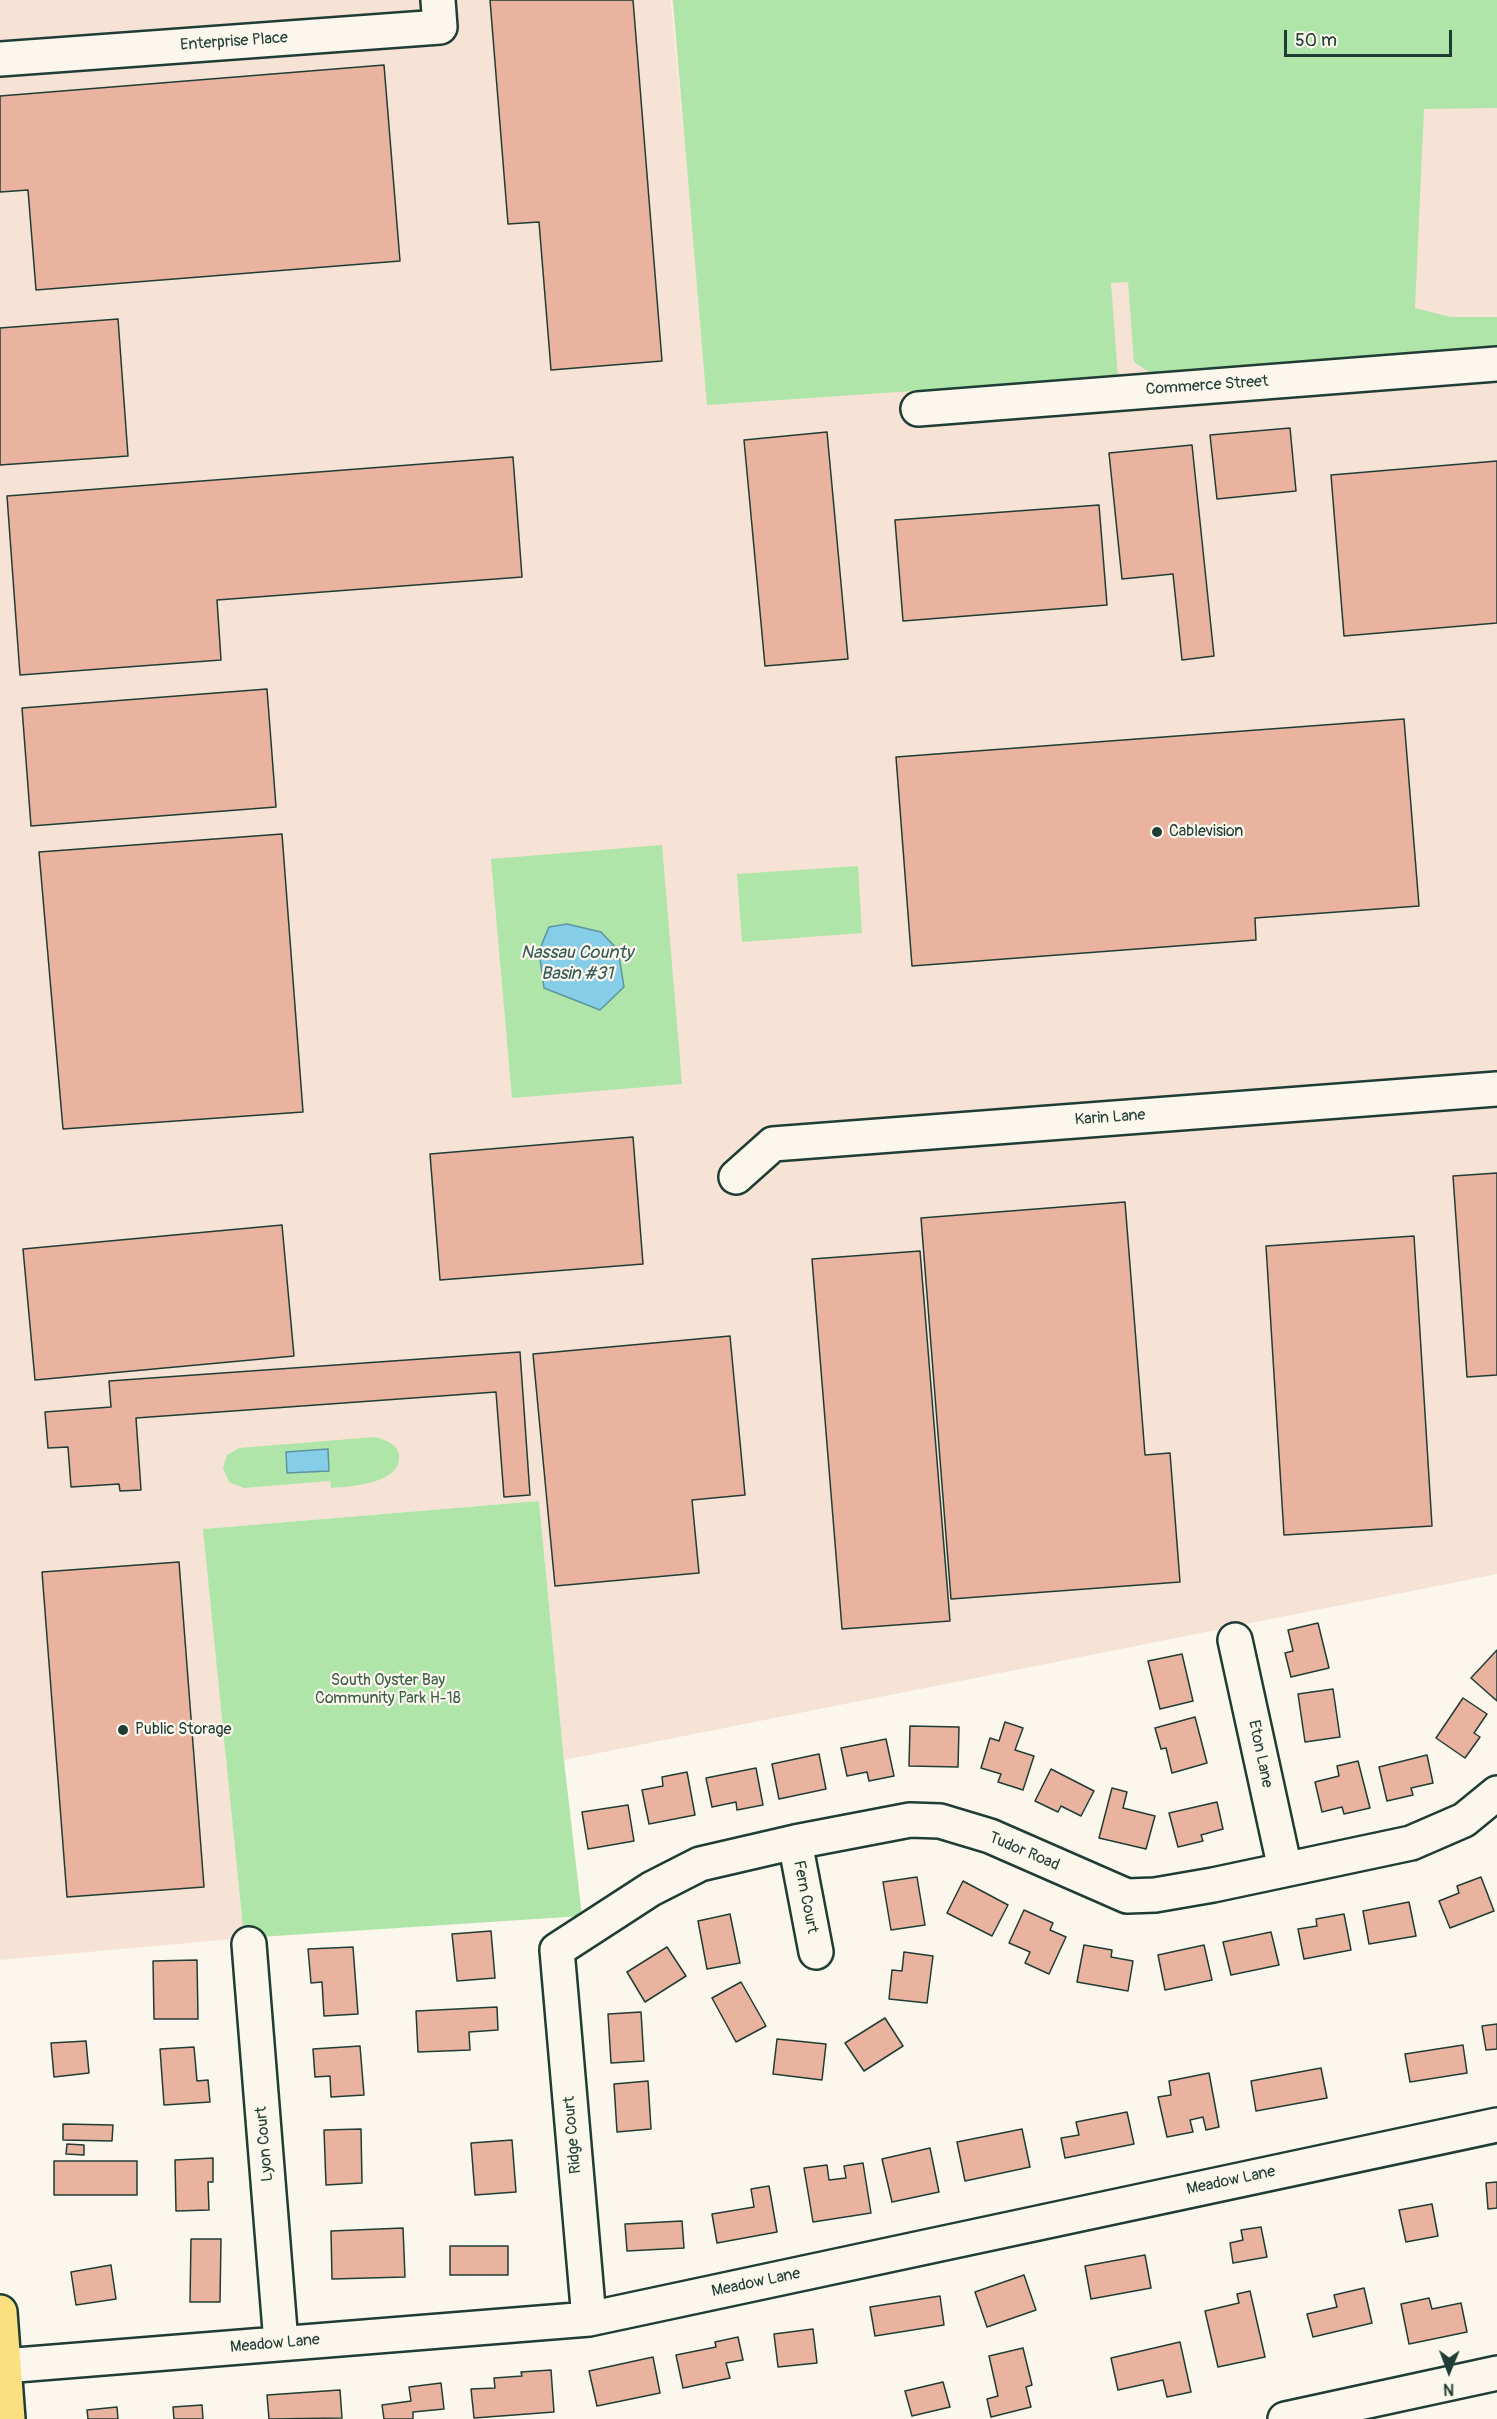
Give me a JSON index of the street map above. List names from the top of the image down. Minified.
{"streets":{"street":["Enterprise Place","Commerce Street","Karin Lane","Eton Lane","Tudor Road","Fern Court","Ridge Court","Lyon Court","Meadow Lane"]},"crossings":[["Eton Lane","Tudor Road"],["Tudor Road","Fern Court"],["Tudor Road","Ridge Court"],["Ridge Court","Meadow Lane"],["Lyon Court","Meadow Lane"]],"water":["Nassau County Basin #31"],"parks":["South Oyster Bay Community Park H-18"],"places":["Cablevision","Public Storage"],"scale_bar":"50 m","north":"bottom"}
